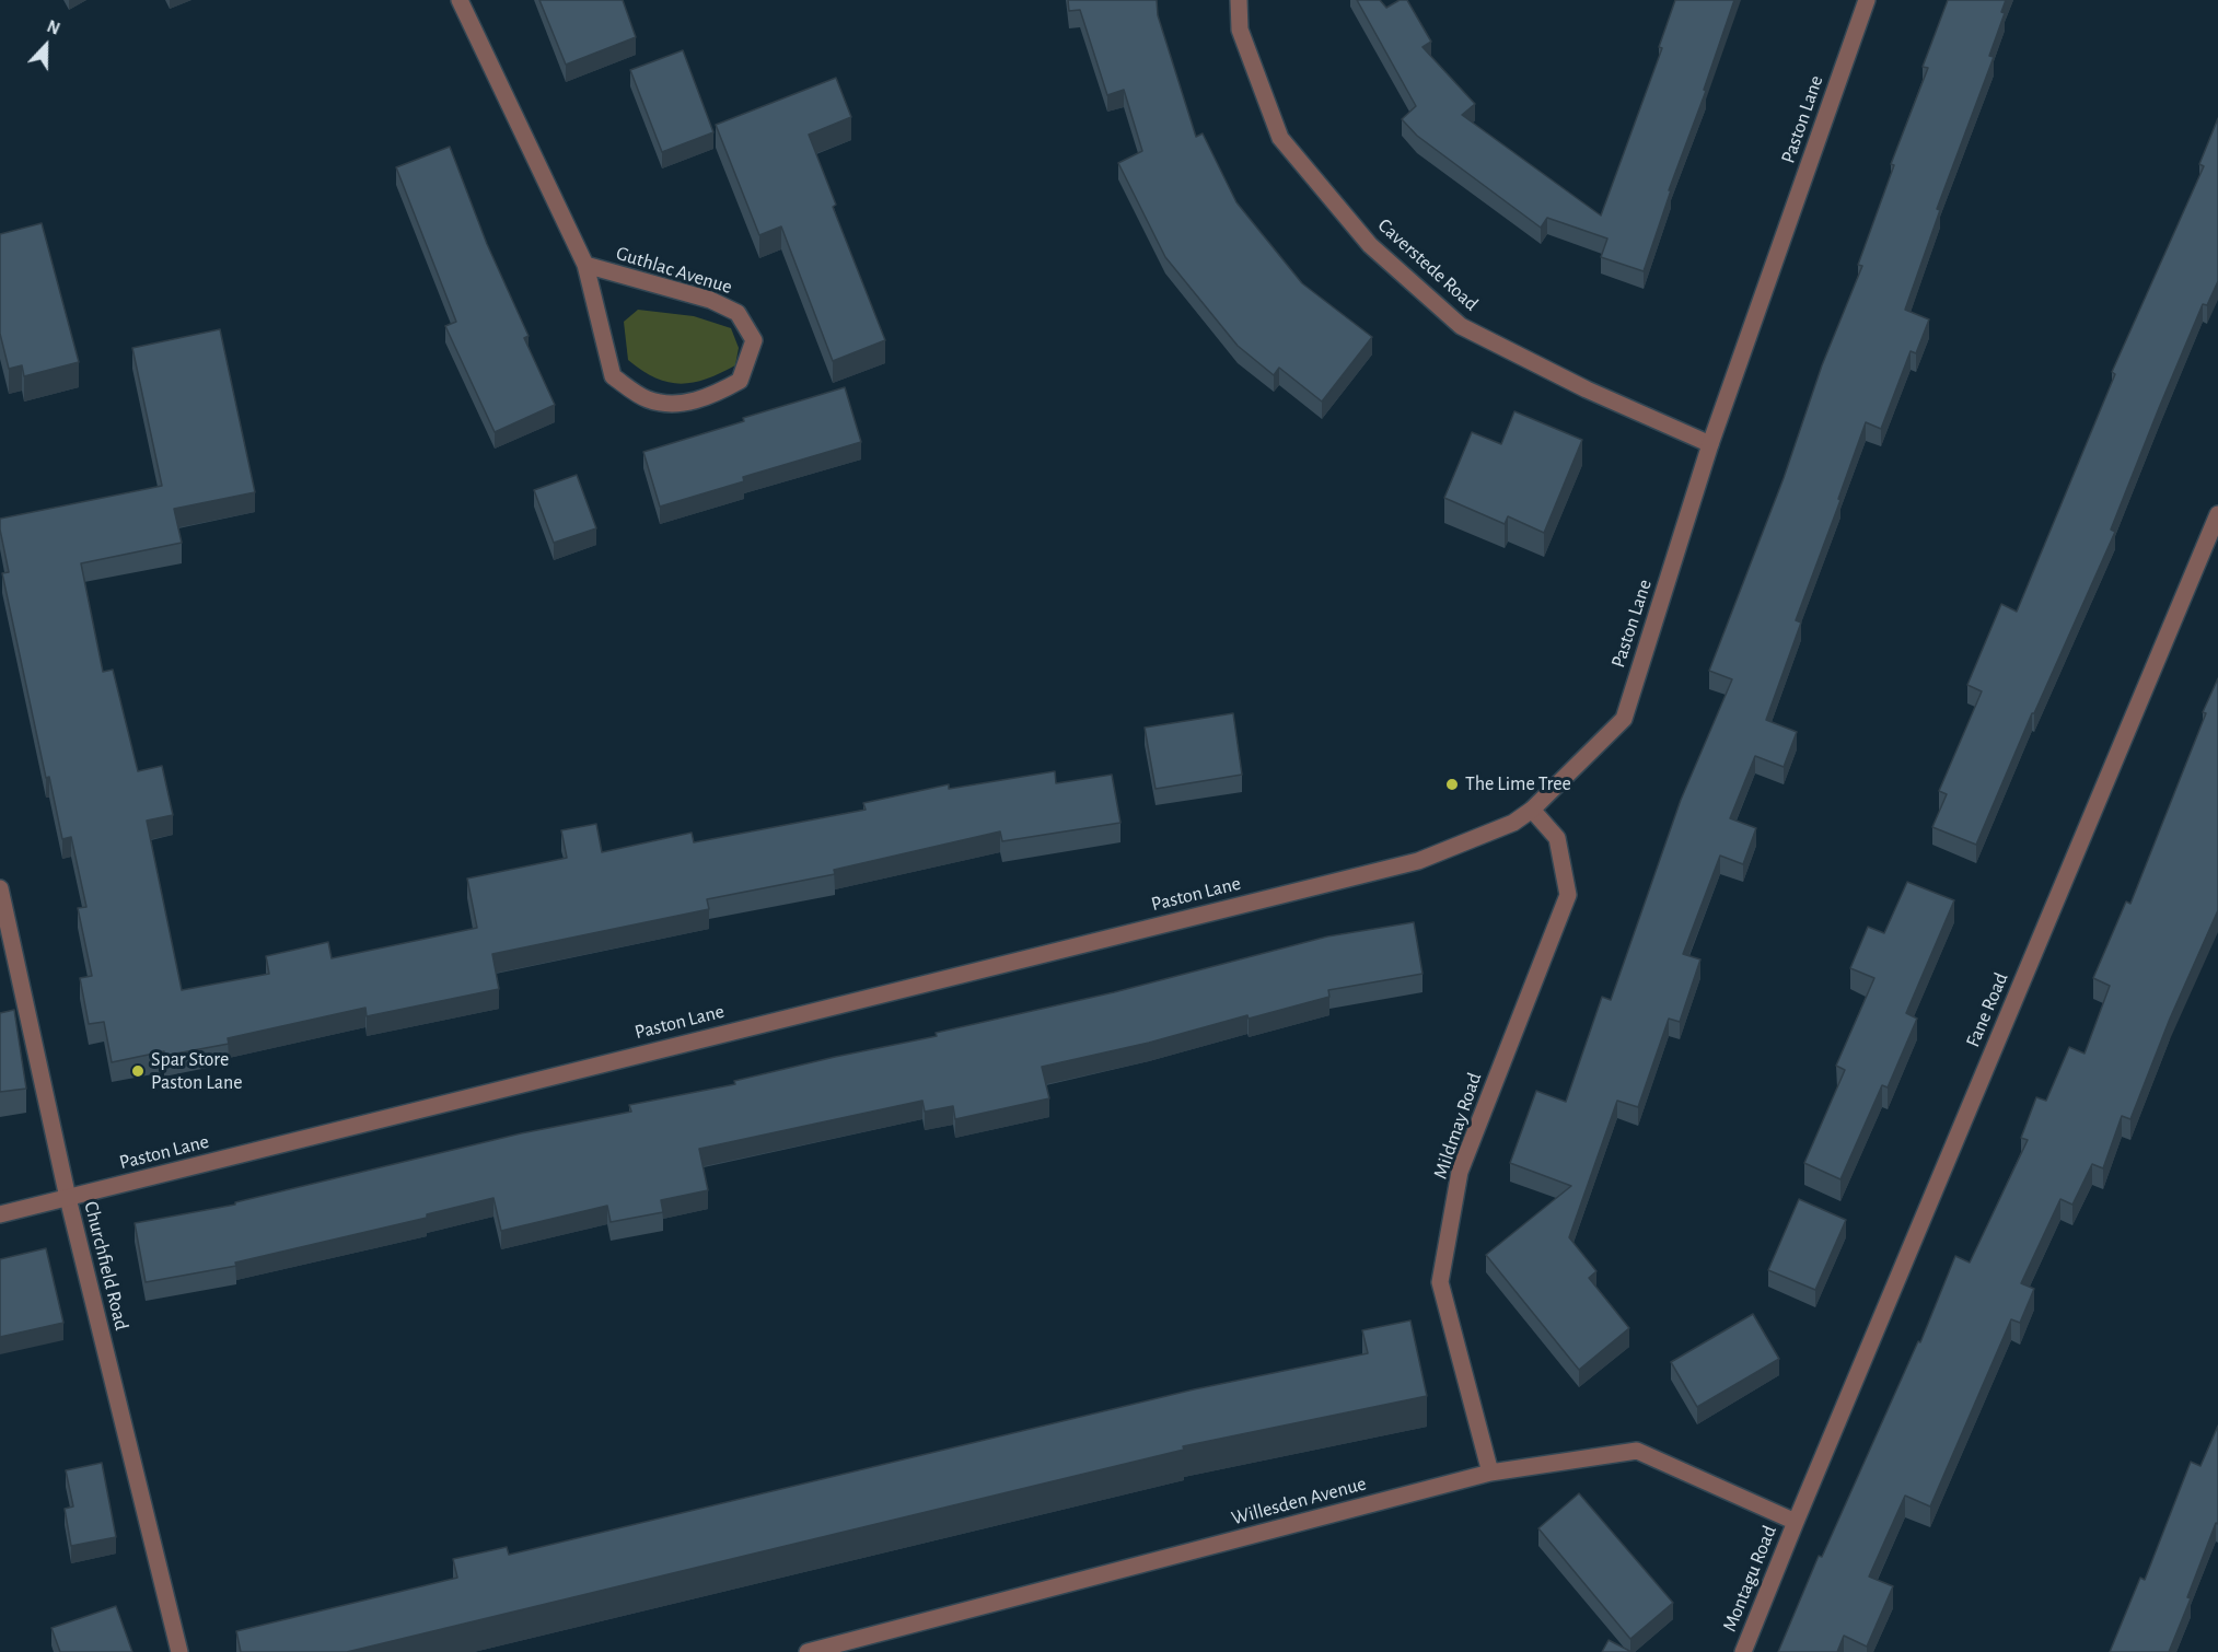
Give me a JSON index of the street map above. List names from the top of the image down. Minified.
{"streets":{"street":["Paston Lane","Caverstede Road","Guthlac Avenue","Fane Road","Mildmay Road","Churchfield Road","Willesden Avenue","Montagu Road"]},"crossings":[["Paston Lane","Caverstede Road"],["Paston Lane","Mildmay Road"],["Paston Lane","Churchfield Road"],["Fane Road","Willesden Avenue"],["Fane Road","Montagu Road"],["Mildmay Road","Willesden Avenue"],["Willesden Avenue","Montagu Road"]],"places":["The Lime Tree","Spar Store Paston Lane"],"north":"top"}
